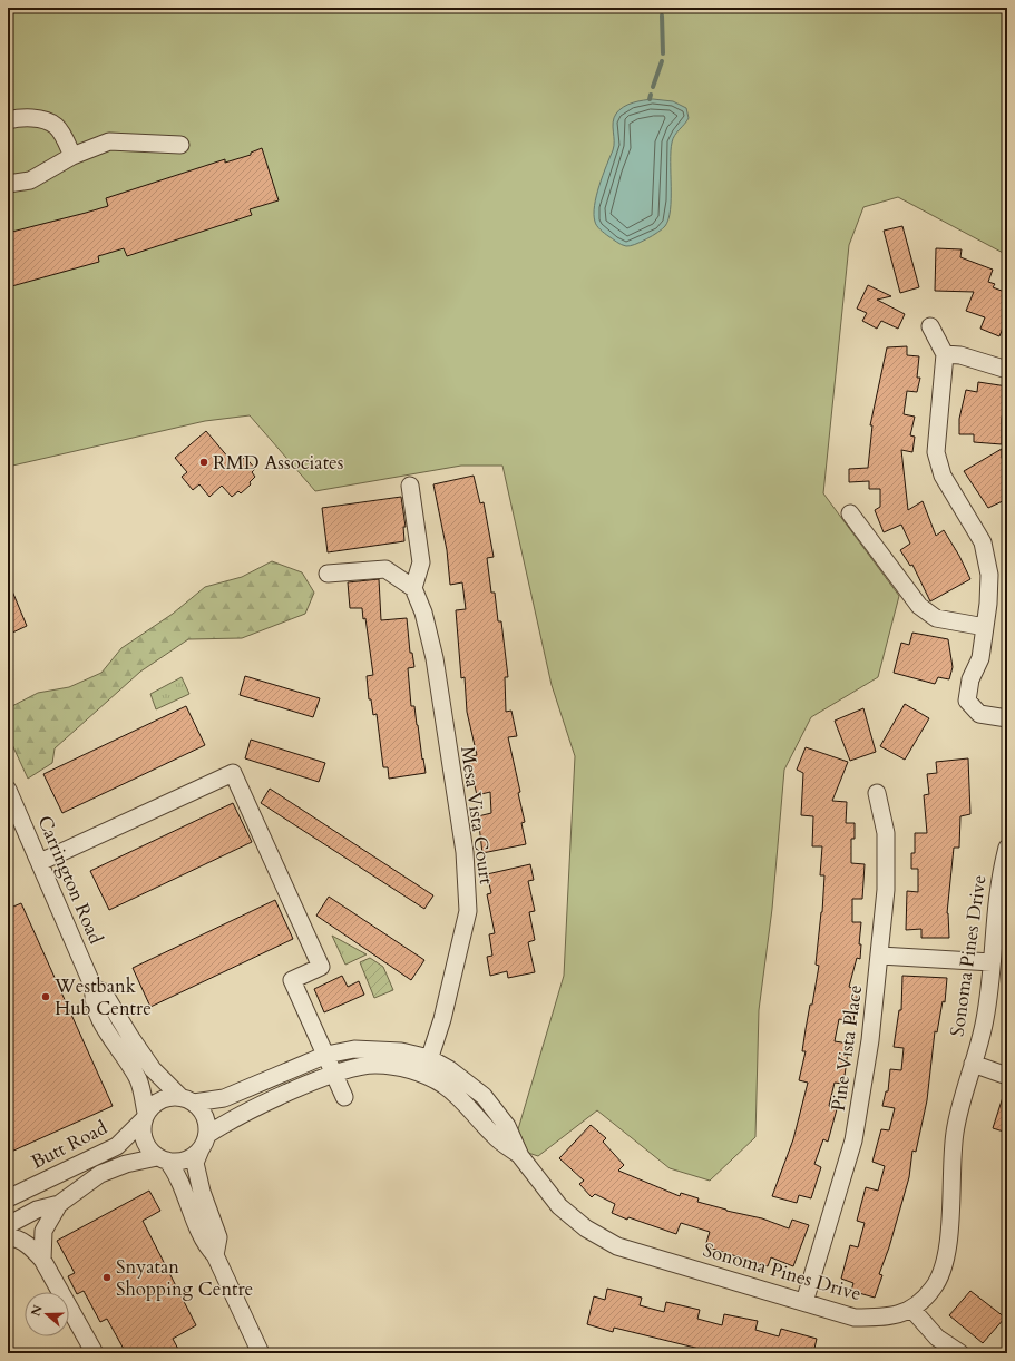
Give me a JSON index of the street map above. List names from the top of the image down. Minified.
{"streets":{"street":["Mesa Vista Court","Carrington Road","Sonoma Pines Drive","Pine Vista Place","Butt Road"]},"crossings":[["Mesa Vista Court","Sonoma Pines Drive"],["Carrington Road","Sonoma Pines Drive"],["Carrington Road","Butt Road"],["Sonoma Pines Drive","Pine Vista Place"],["Sonoma Pines Drive","Butt Road"]],"places":["RMD Associates","Westbank Hub Centre","Snyatan Shopping Centre"],"north":"left"}
